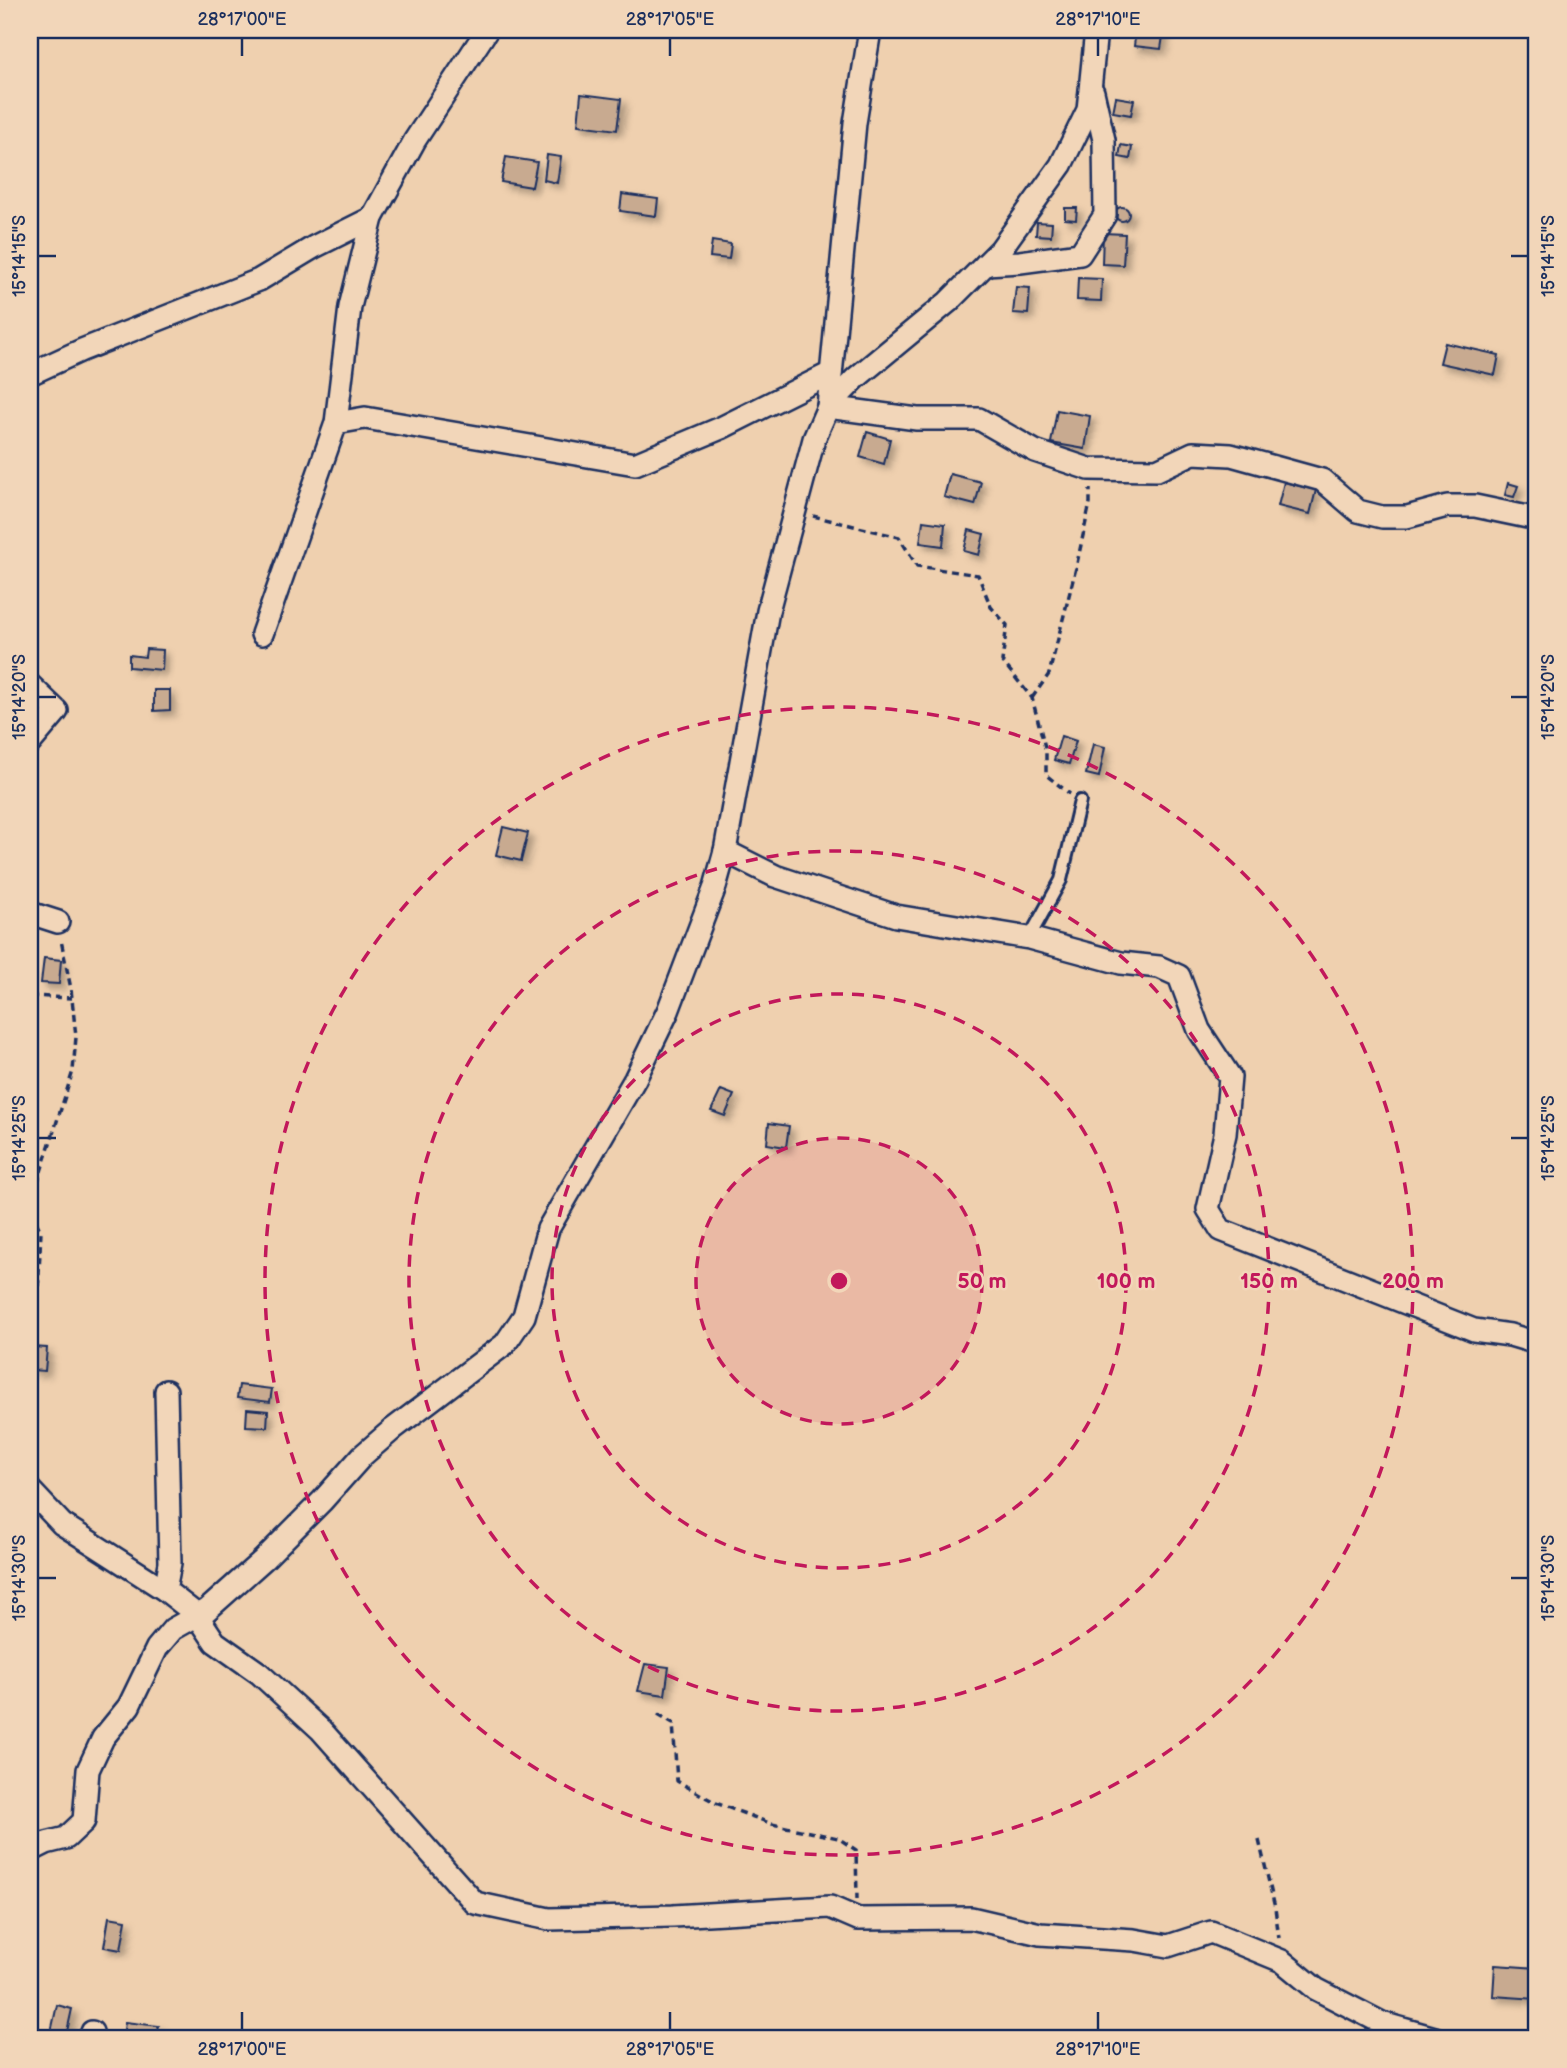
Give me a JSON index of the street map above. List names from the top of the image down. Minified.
{"coordinates":["28°17'00\"E","28°17'05\"E","28°17'10\"E","15°14'15\"S","15°14'20\"S","15°14'25\"S","15°14'30\"S"],"rings":["50 m","100 m","150 m","200 m"]}
